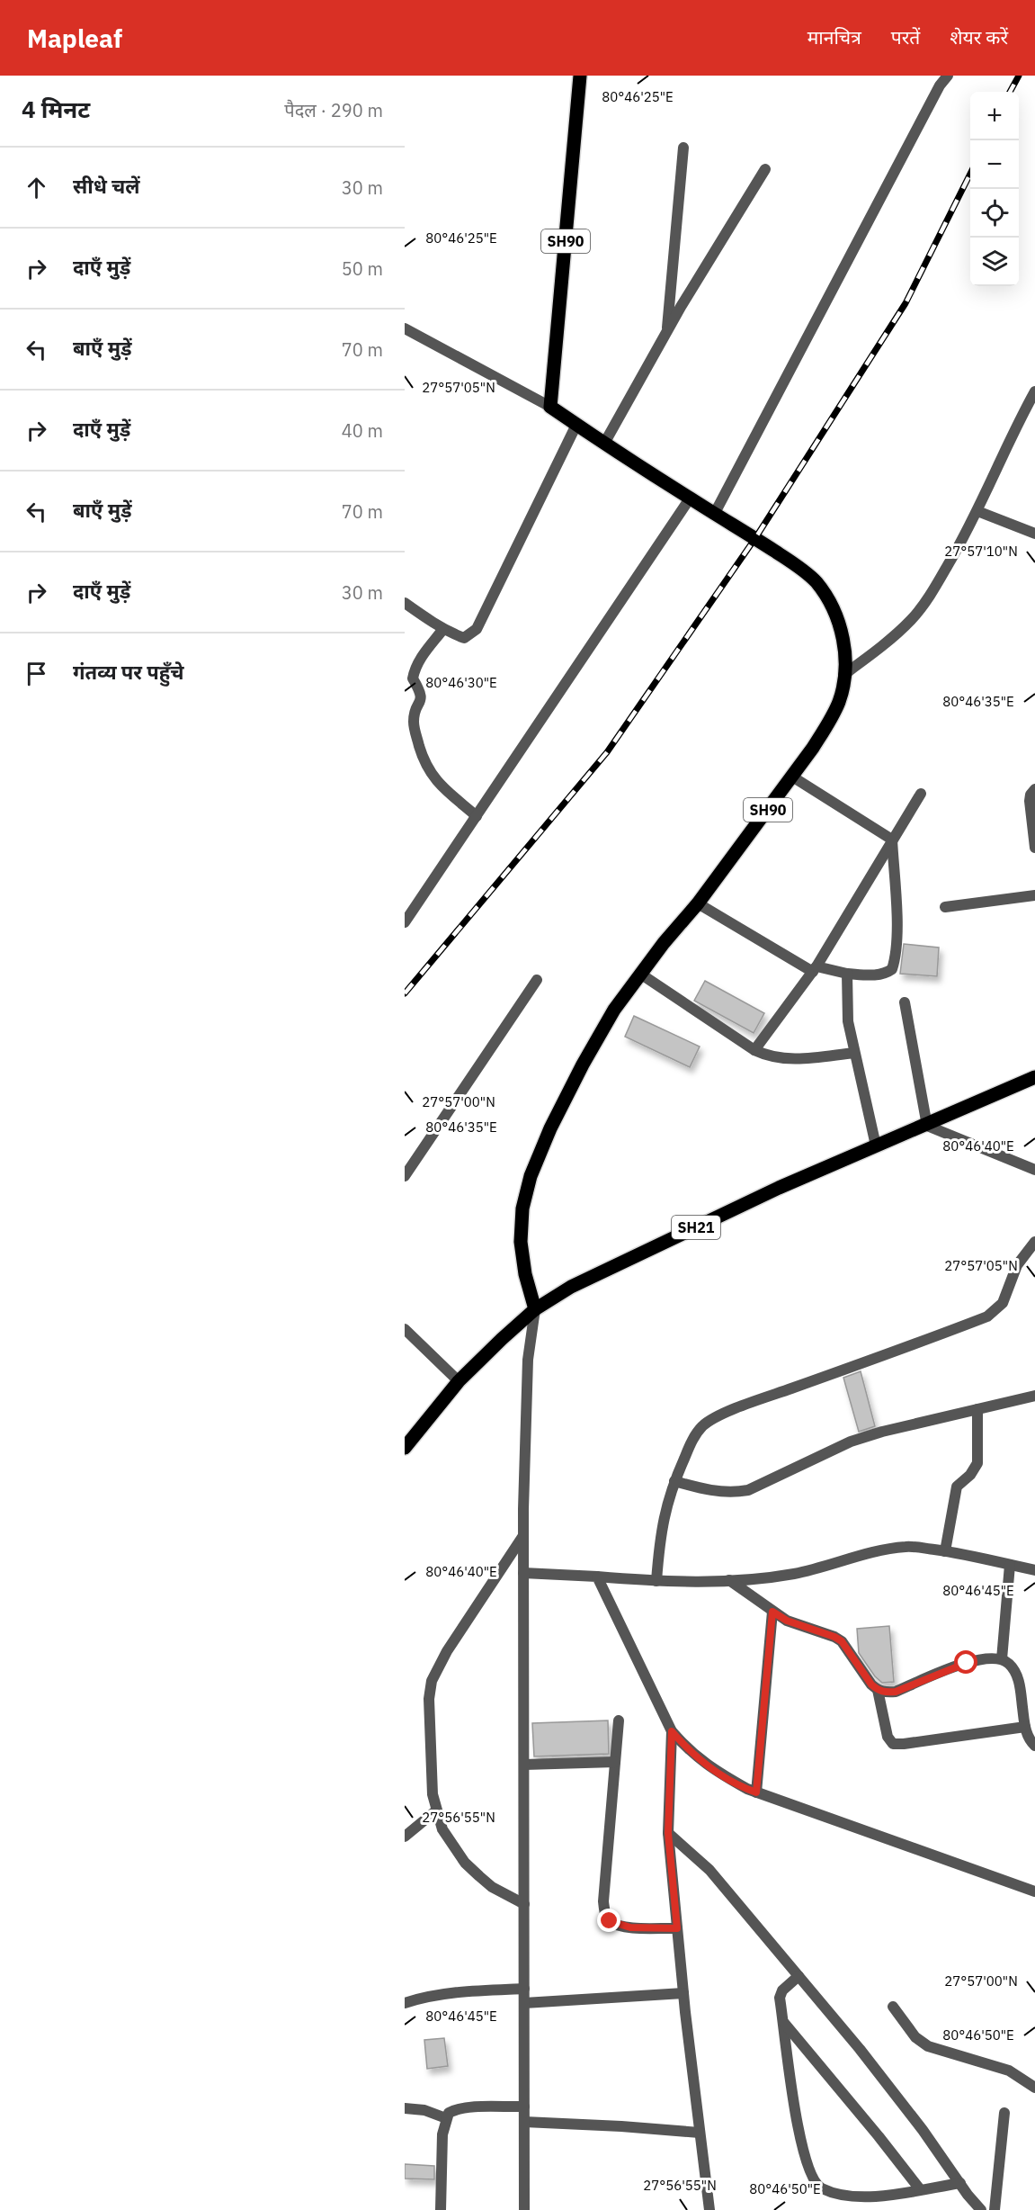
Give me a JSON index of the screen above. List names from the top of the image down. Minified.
{"streets":{"main road":["SH90","SH21"]},"crossings":[["SH90","SH21"]],"page":{"header":"Mapleaf","nav":["मानचित्र","परतें","शेयर करें"],"heading":["4 मिनट","पैदल · 290 m"],"map_buttons":["+","−"],"list":[["सीधे चलें","30 m"],["दाएँ मुड़ें","50 m"],["बाएँ मुड़ें","70 m"],["दाएँ मुड़ें","40 m"],["बाएँ मुड़ें","70 m"],["दाएँ मुड़ें","30 m"],"गंतव्य पर पहुँचे"]},"coordinates":["80°46'25\"E","27°57'05\"N","27°57'10\"N","80°46'30\"E","80°46'35\"E","27°57'00\"N","80°46'40\"E","80°46'45\"E","27°56'55\"N","80°46'50\"E"]}
